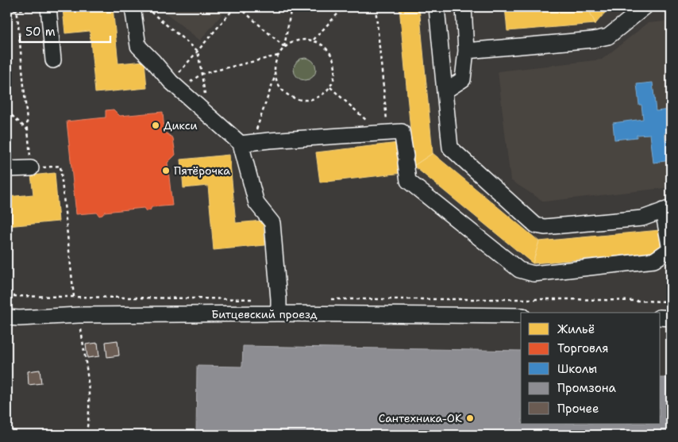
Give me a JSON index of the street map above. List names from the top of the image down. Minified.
{"streets":{"street":["Битцевский проезд"]},"places":["Дикси","Пятёрочка","Сантехника-ОК"],"legend":["Жильё","Торговля","Школы","Промзона","Прочее"],"scale_bar":"50 m"}
